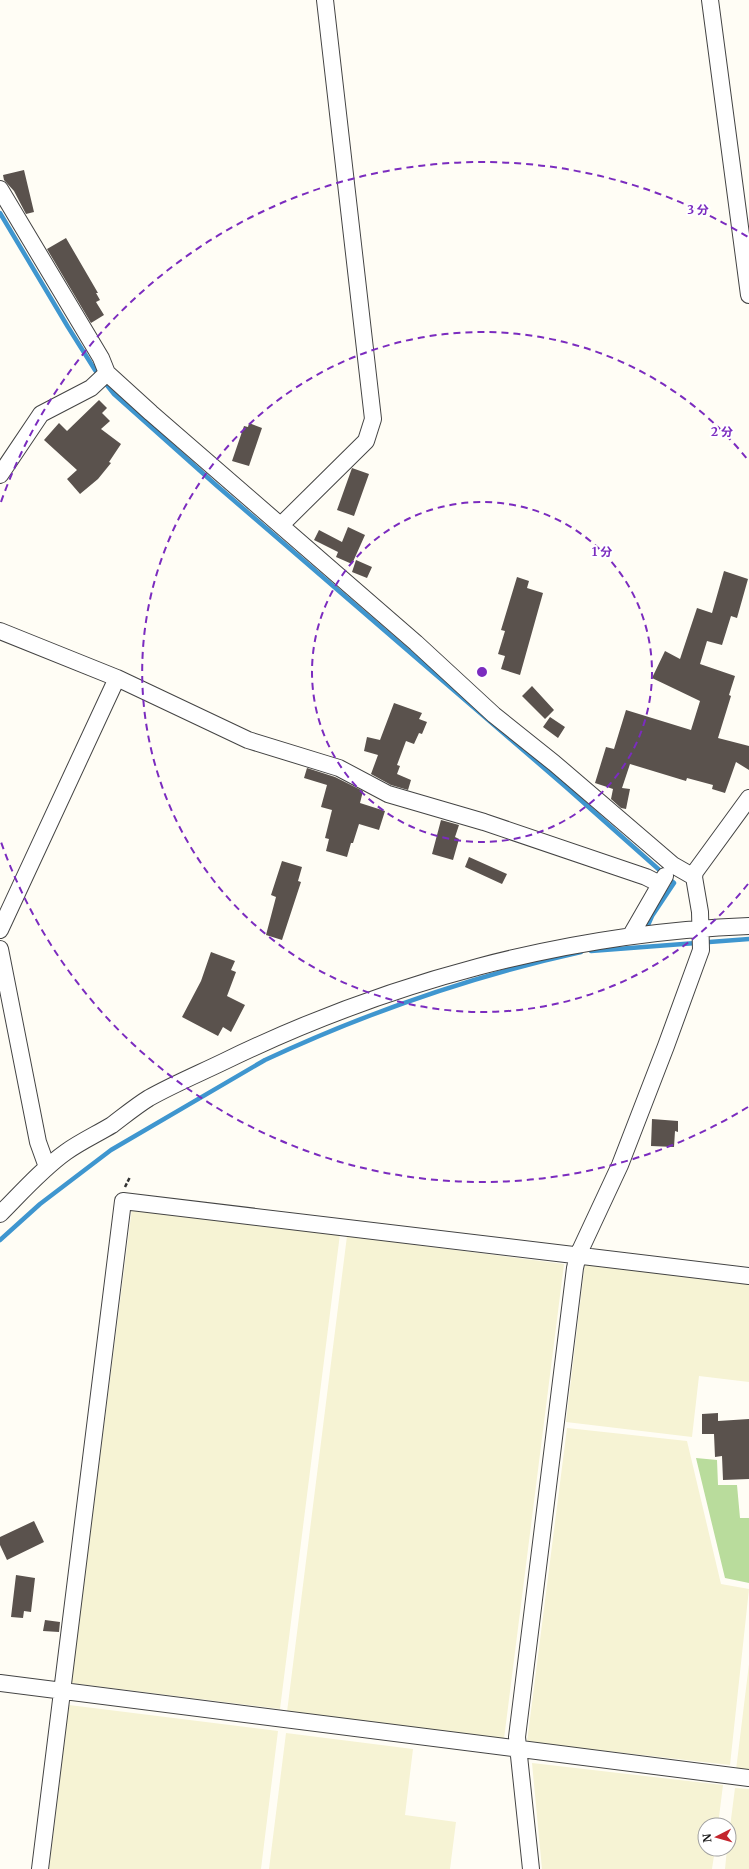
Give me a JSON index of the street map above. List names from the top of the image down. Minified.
{"north":"left","rings":["3 分","2 分","1 分"]}
